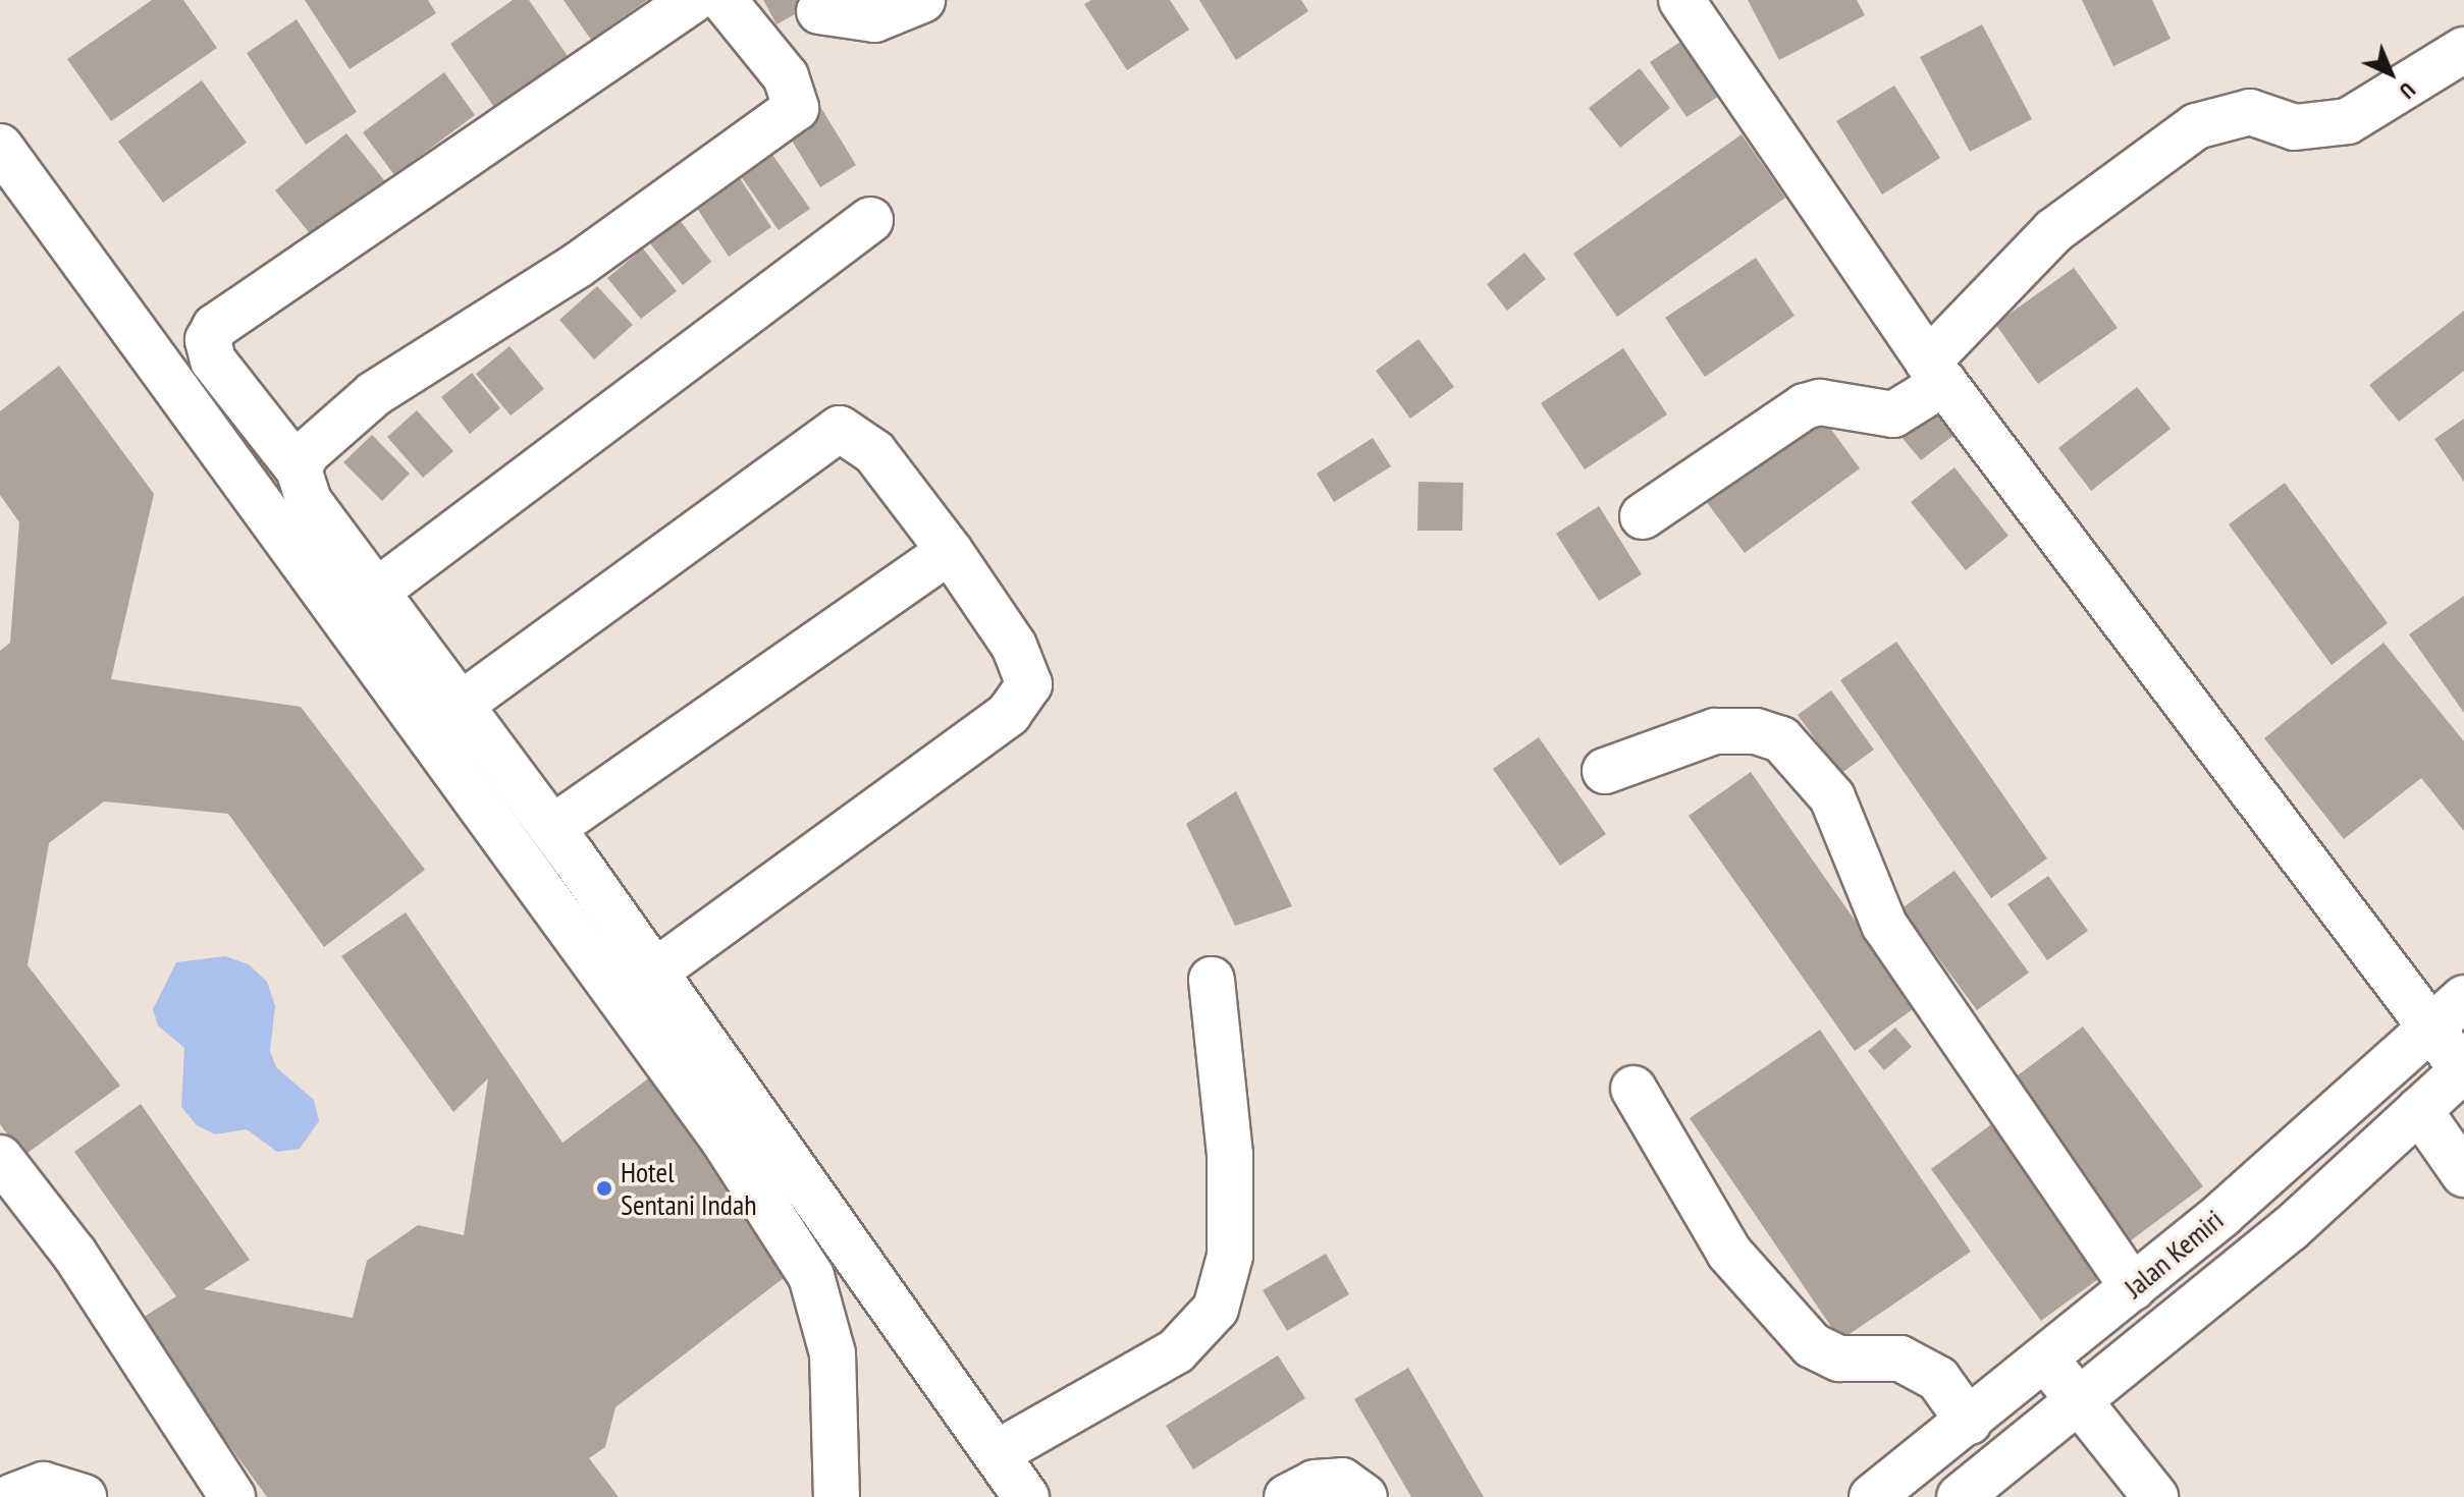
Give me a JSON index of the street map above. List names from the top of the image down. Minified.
{"streets":{"main road":["Jalan Kemiri"]},"places":["Hotel Sentani Indah"],"north":"bottom right"}
